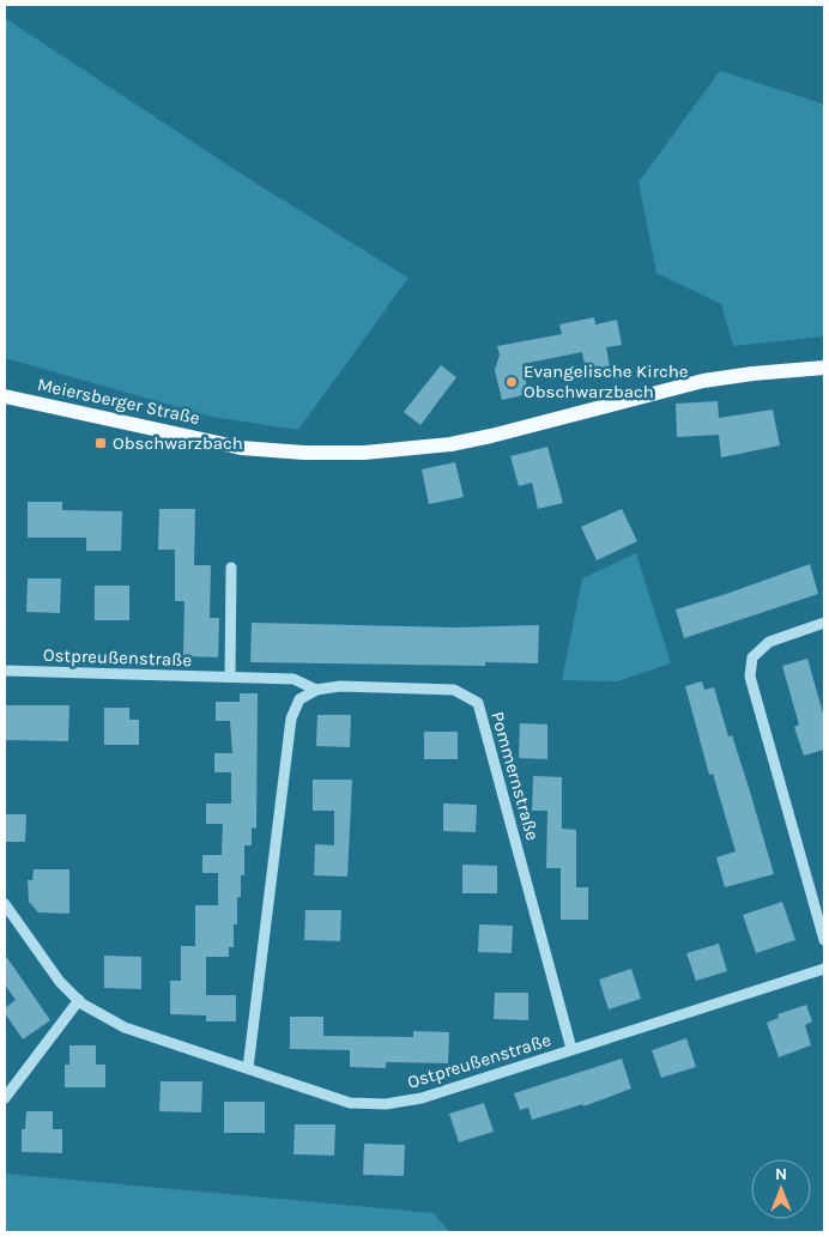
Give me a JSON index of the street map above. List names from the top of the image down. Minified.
{"streets":{"main road":["Meiersberger Straße"],"street":["Ostpreußenstraße","Pommernstraße"]},"crossings":[["Ostpreußenstraße","Pommernstraße"]],"places":{"other":["Evangelische Kirche Obschwarzbach"],"transit":["Obschwarzbach"]},"north":"top"}
